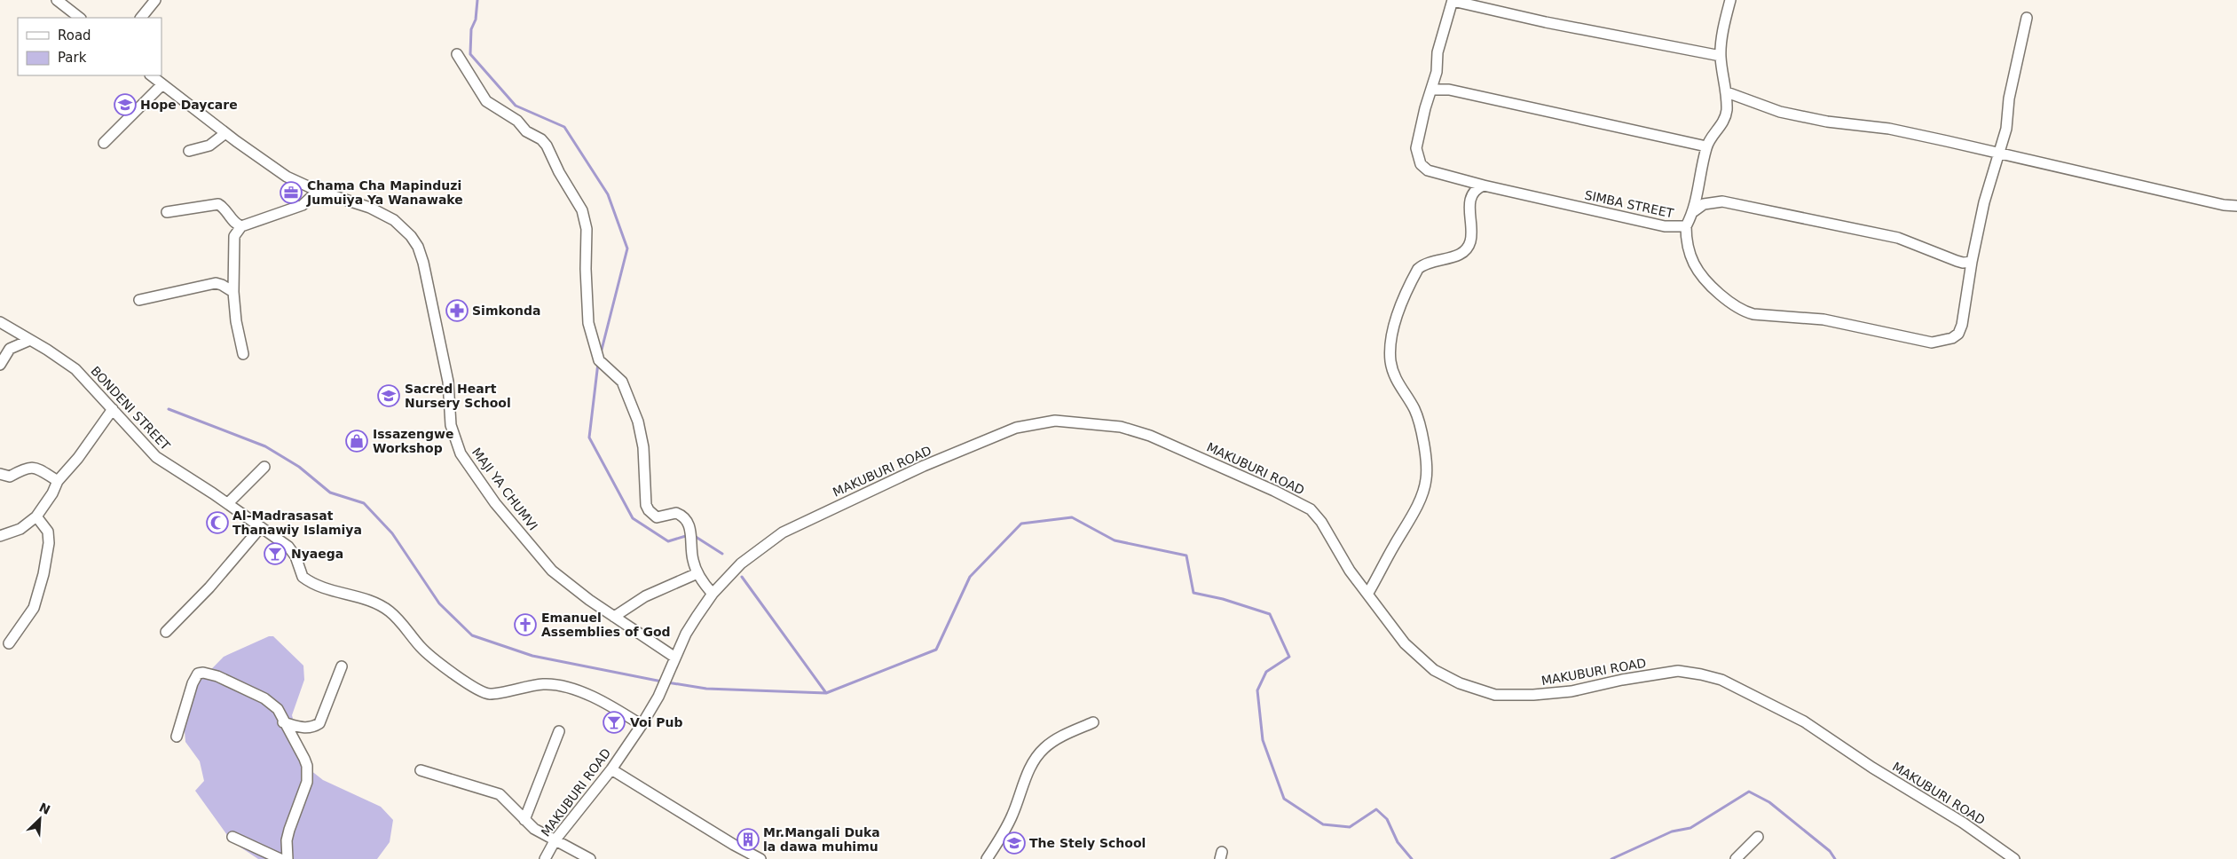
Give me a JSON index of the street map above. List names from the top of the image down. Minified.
{"streets":{"street":["SIMBA STREET","BONDENI STREET","MAKUBURI ROAD","MAJI YA CHUMVI"]},"crossings":[["BONDENI STREET","MAKUBURI ROAD"],["MAKUBURI ROAD","MAJI YA CHUMVI"]],"places":{"school or university":["Hope Daycare","Sacred Heart Nursery School","The Stely School"],"office":["Chama Cha Mapinduzi Jumuiya Ya Wanawake"],"pharmacy":["Simkonda"],"shop":["Issazengwe Workshop"],"mosque":["Al-Madrasasat Thanawiy Islamiya"],"bar":["Nyaega","Voi Pub"],"church":["Emanuel Assemblies of God"],"building":["Mr.Mangali Duka la dawa muhimu"]},"legend":["Road","Park"],"north":"top right"}
